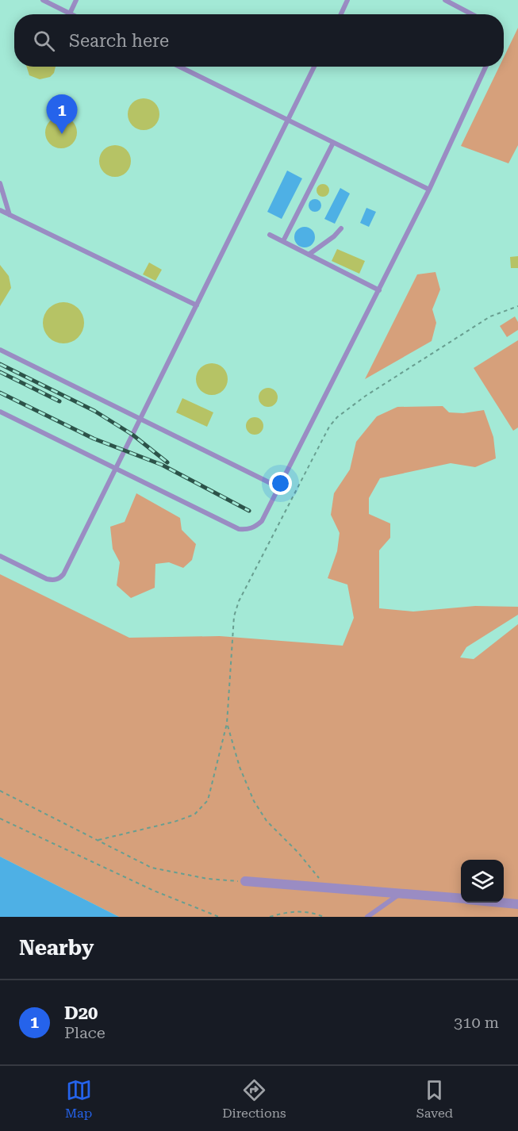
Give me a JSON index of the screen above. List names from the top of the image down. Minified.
{"page":{"search":"Search here","pins":"1","heading":"Nearby","list":[{"mark":"1","name":"D20","note":"Place","value":"310 m"}],"nav":["Map","Directions","Saved"]}}
